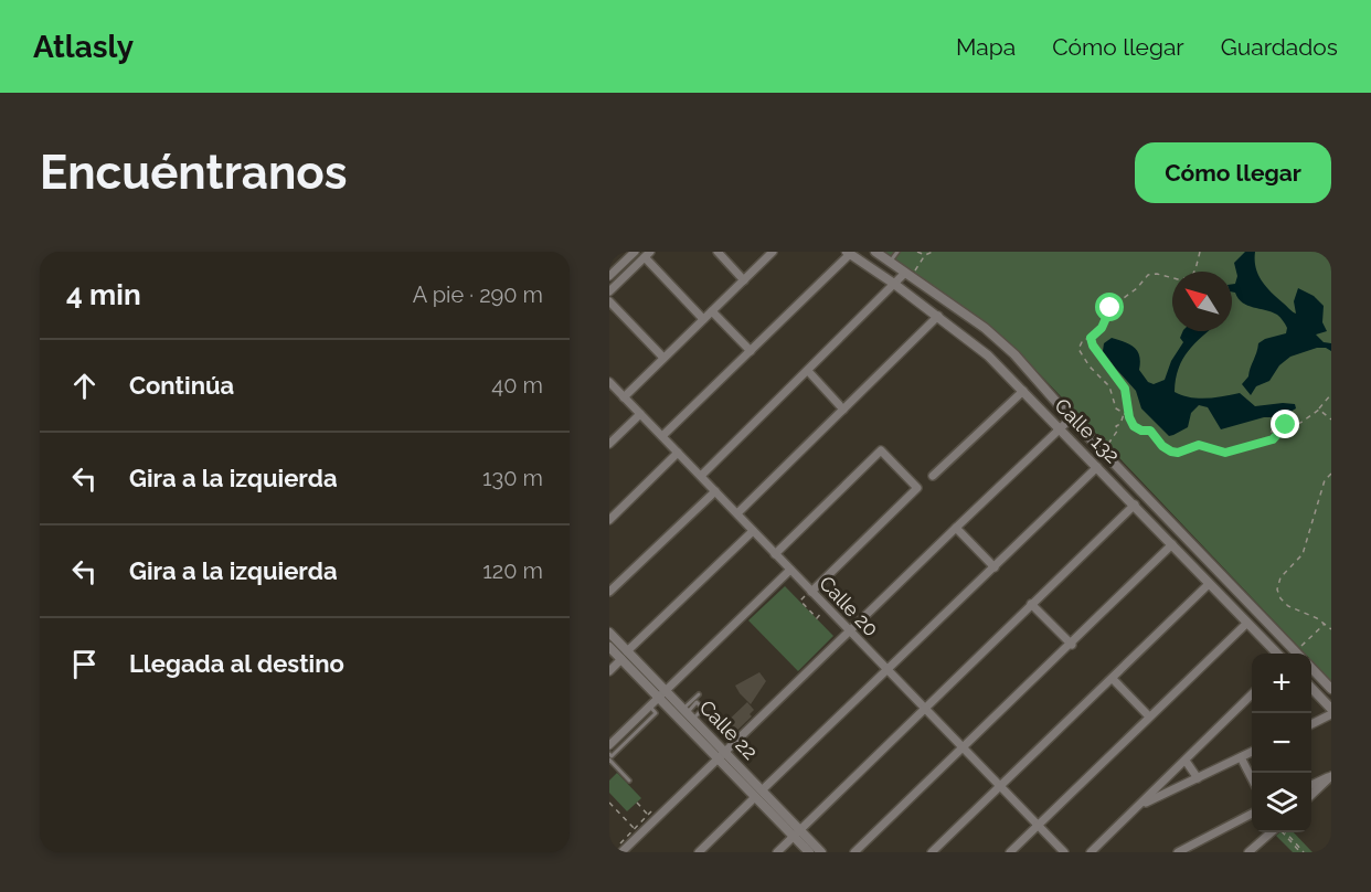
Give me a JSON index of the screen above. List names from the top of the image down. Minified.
{"streets":{"street":["Calle 132","Calle 20","Calle 22"]},"north":"top left","page":{"header":"Atlasly","nav":["Mapa","Cómo llegar","Guardados"],"buttons":"Cómo llegar","title":"Encuéntranos","heading":["4 min","A pie · 290 m"],"list":[["Continúa","40 m"],["Gira a la izquierda","130 m"],["Gira a la izquierda","120 m"],"Llegada al destino"],"map_buttons":["+","−"]}}
